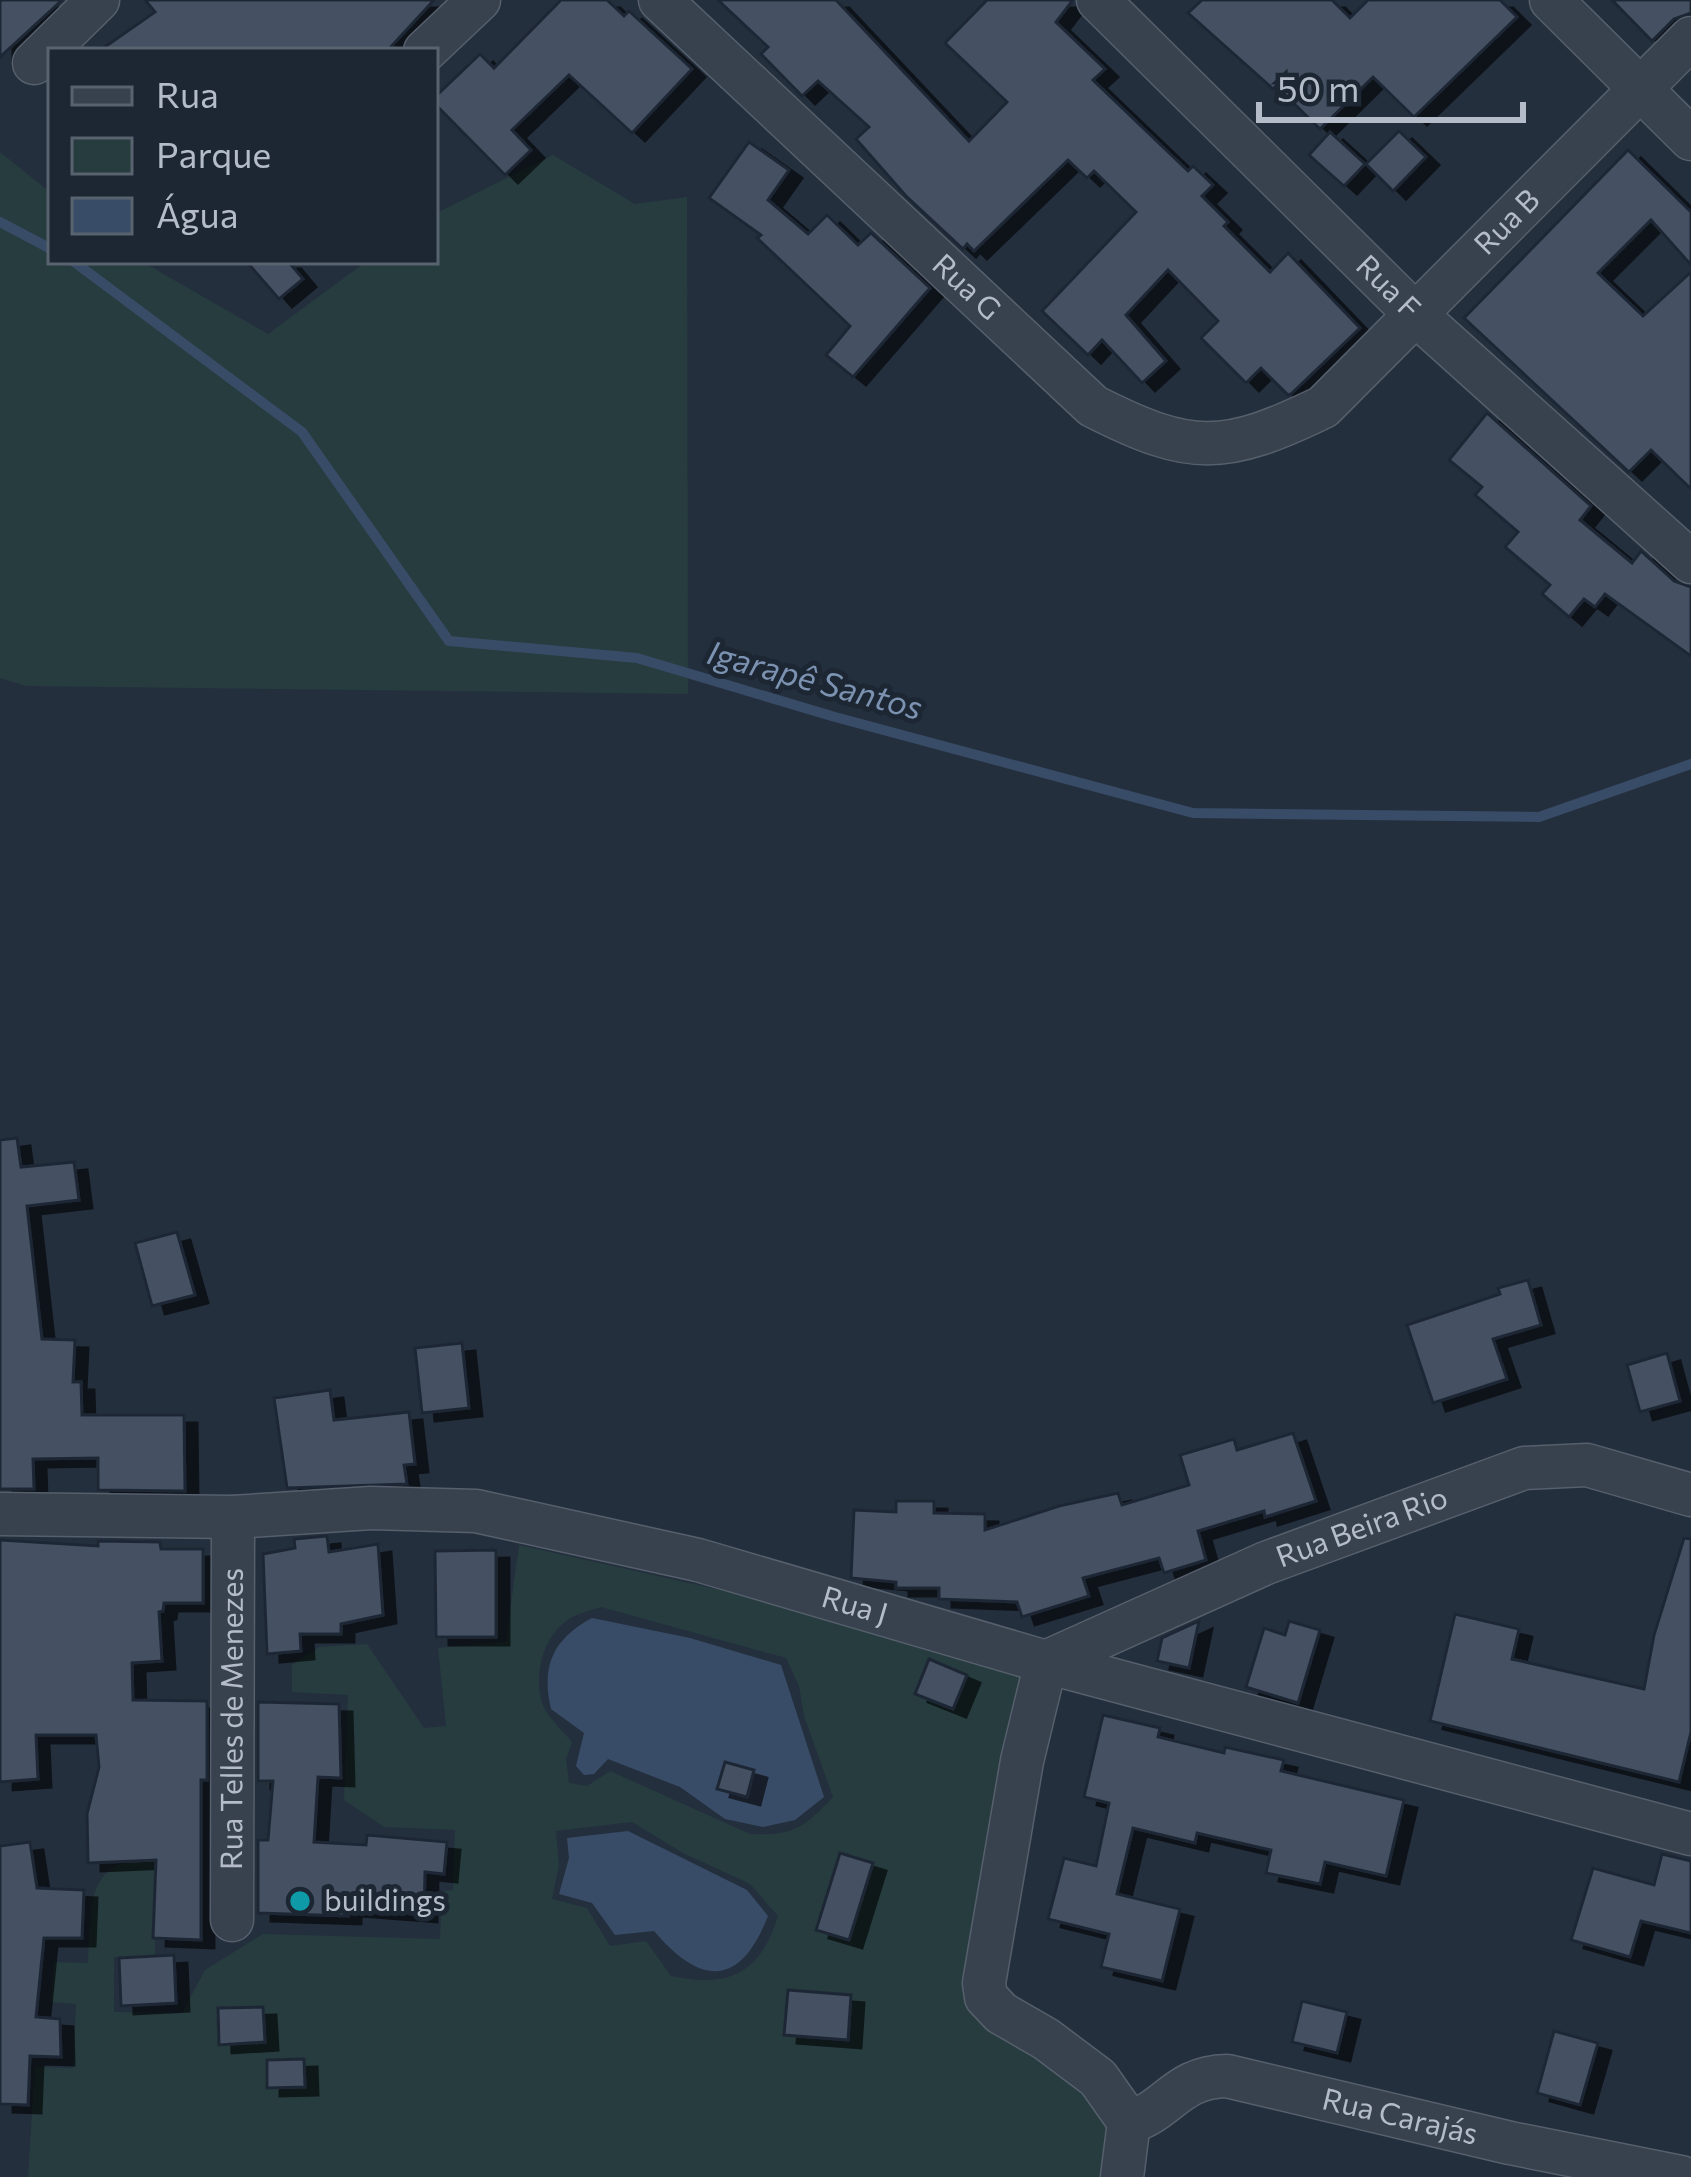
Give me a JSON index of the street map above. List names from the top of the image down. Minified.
{"streets":{"street":["Rua B","Rua G","Rua F","Rua Beira Rio","Rua J","Rua Telles de Menezes","Rua Carajás"]},"crossings":[["Rua B","Rua G"],["Rua B","Rua F"],["Rua Beira Rio","Rua J"],["Rua J","Rua Telles de Menezes"]],"water":["Igarapê Santos"],"places":["buildings"],"legend":["Rua","Parque","Água"],"scale_bar":"50 m"}
